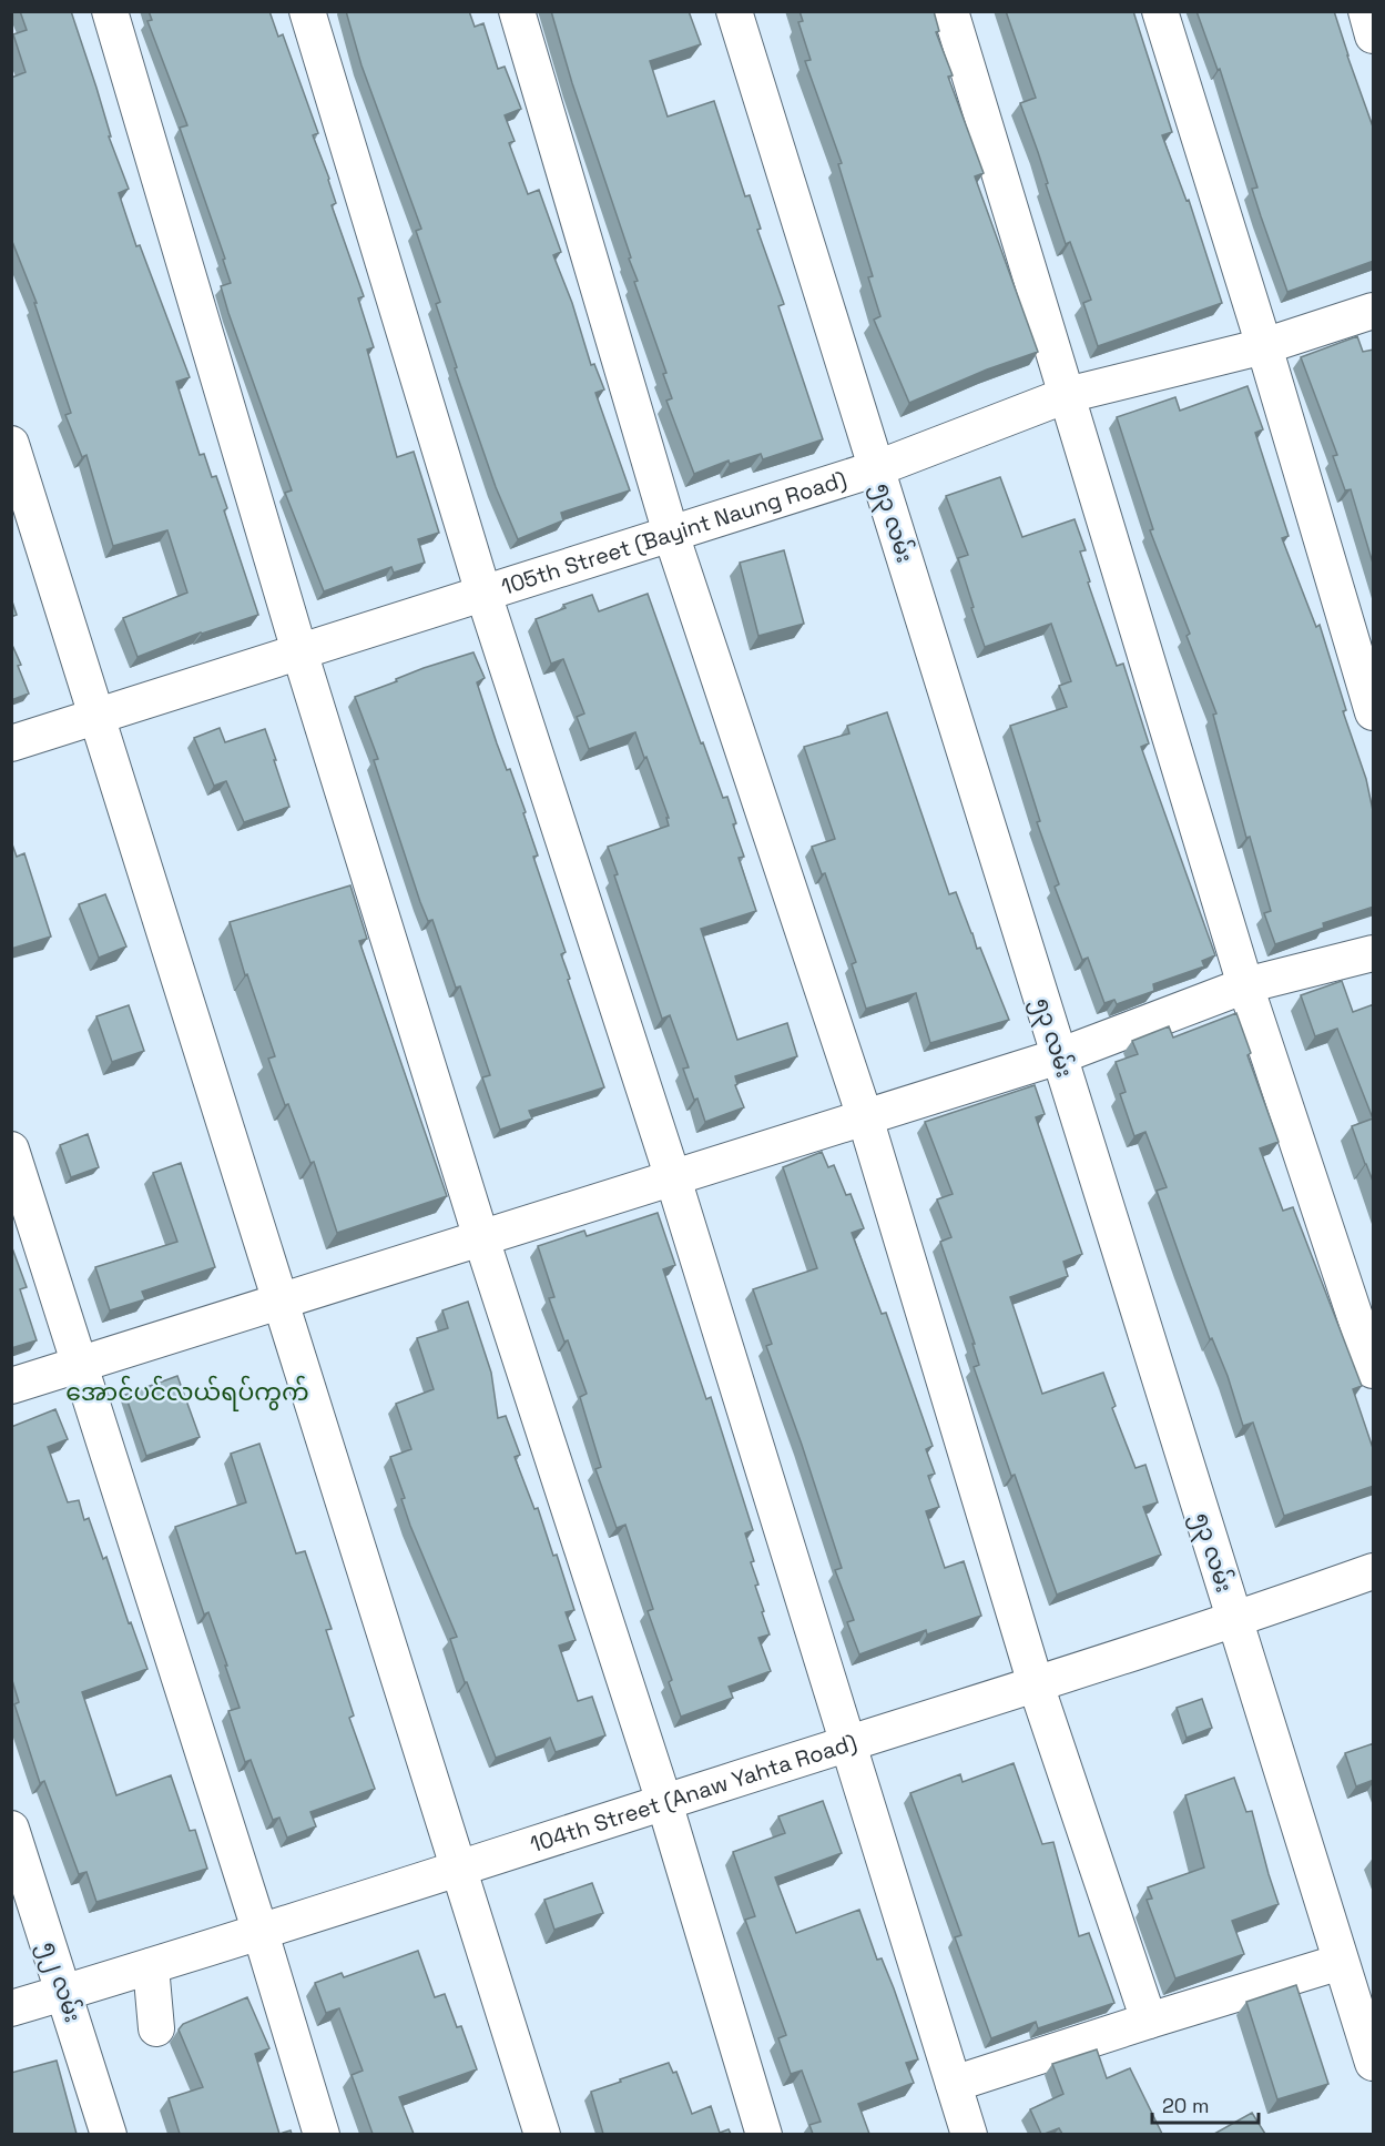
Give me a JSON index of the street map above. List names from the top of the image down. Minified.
{"streets":{"street":["၅၃ လမ်း","105th Street (Bayint Naung Road)","104th Street (Anaw Yahta Road)","၅၂ လမ်း"]},"crossings":[["၅၃ လမ်း","105th Street (Bayint Naung Road)"],["၅၃ လမ်း","104th Street (Anaw Yahta Road)"],["104th Street (Anaw Yahta Road)","၅၂ လမ်း"]],"districts":["အောင်ပင်လယ်ရပ်ကွက်"],"scale_bar":"20 m"}
